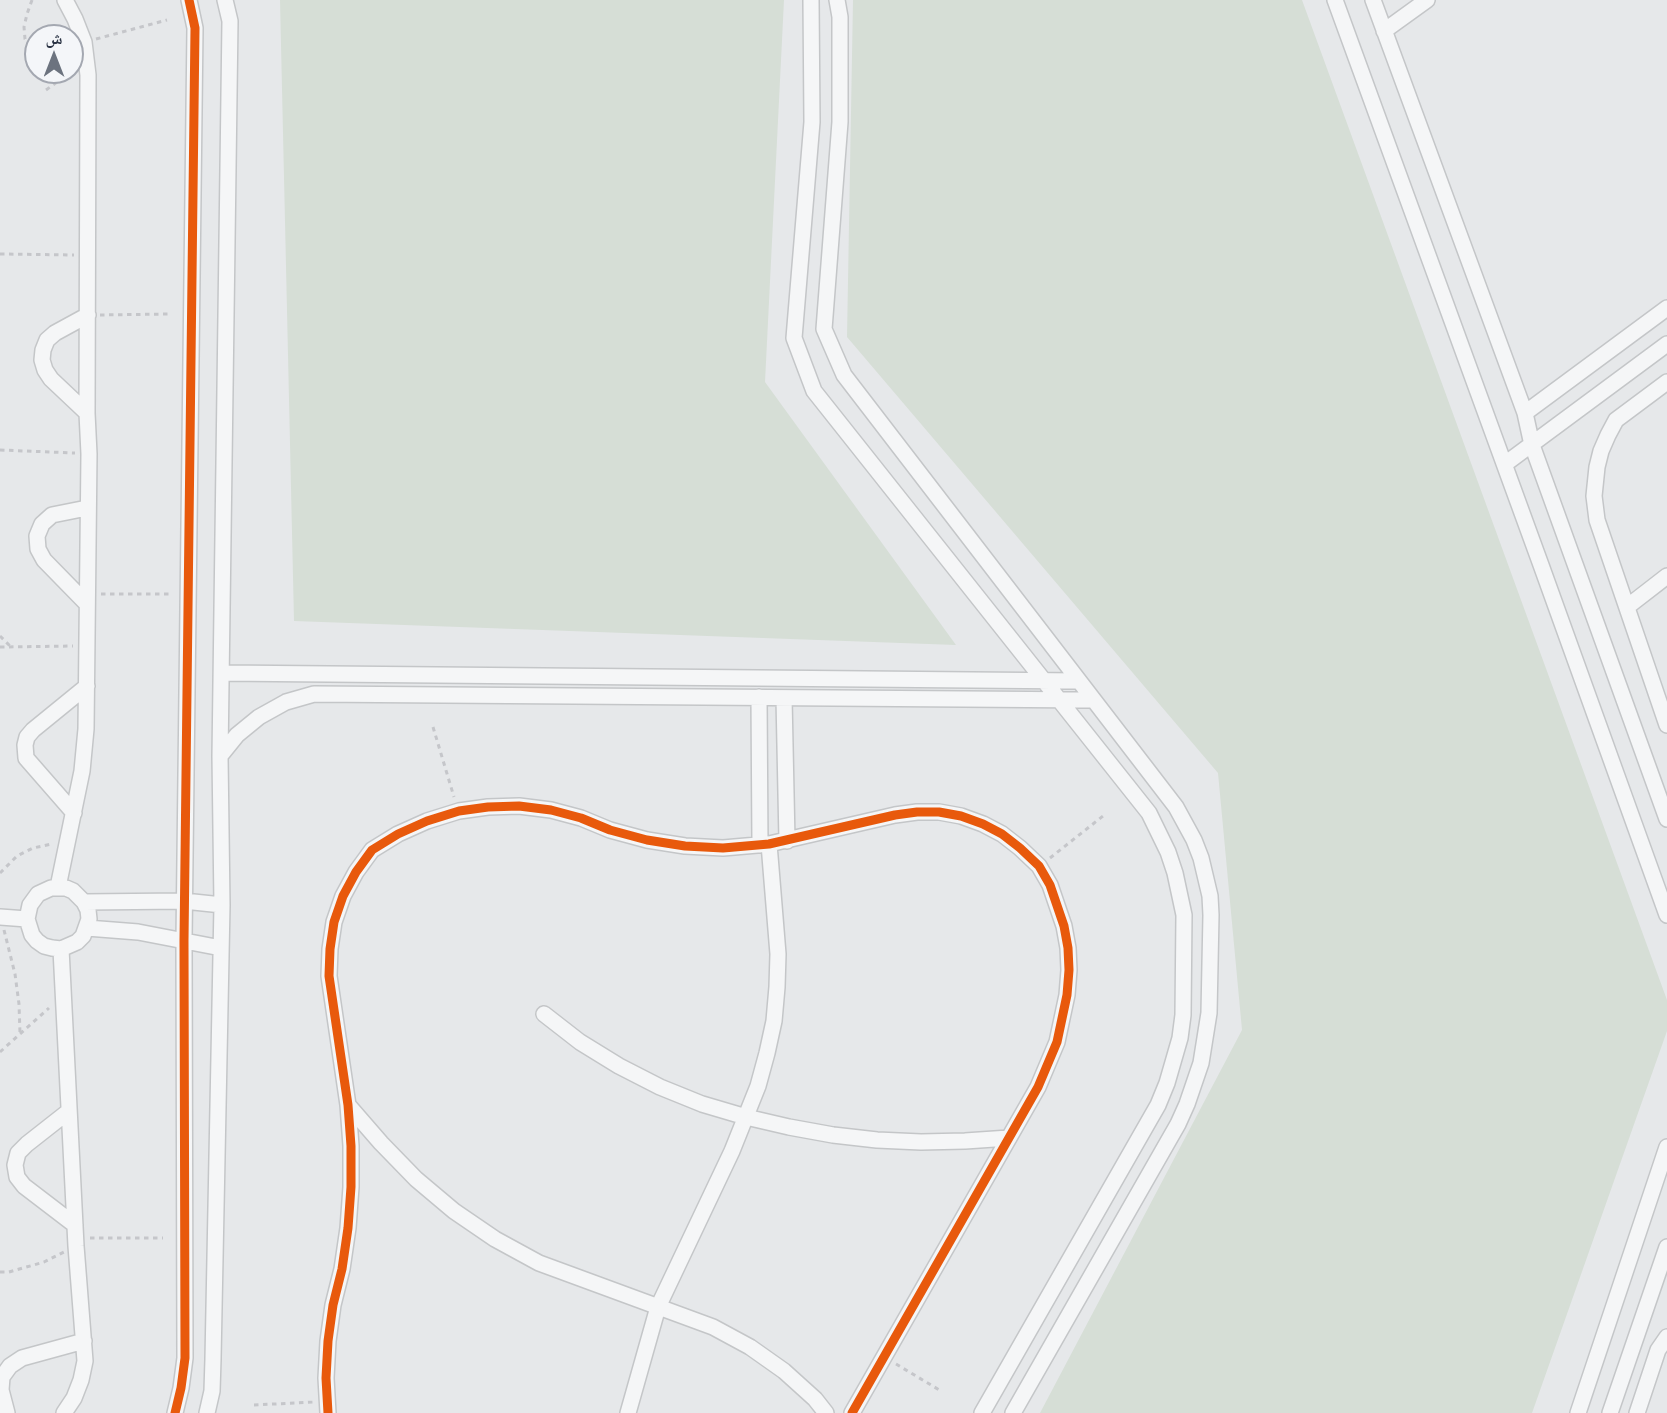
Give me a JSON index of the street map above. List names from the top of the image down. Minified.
{"north":"top"}
